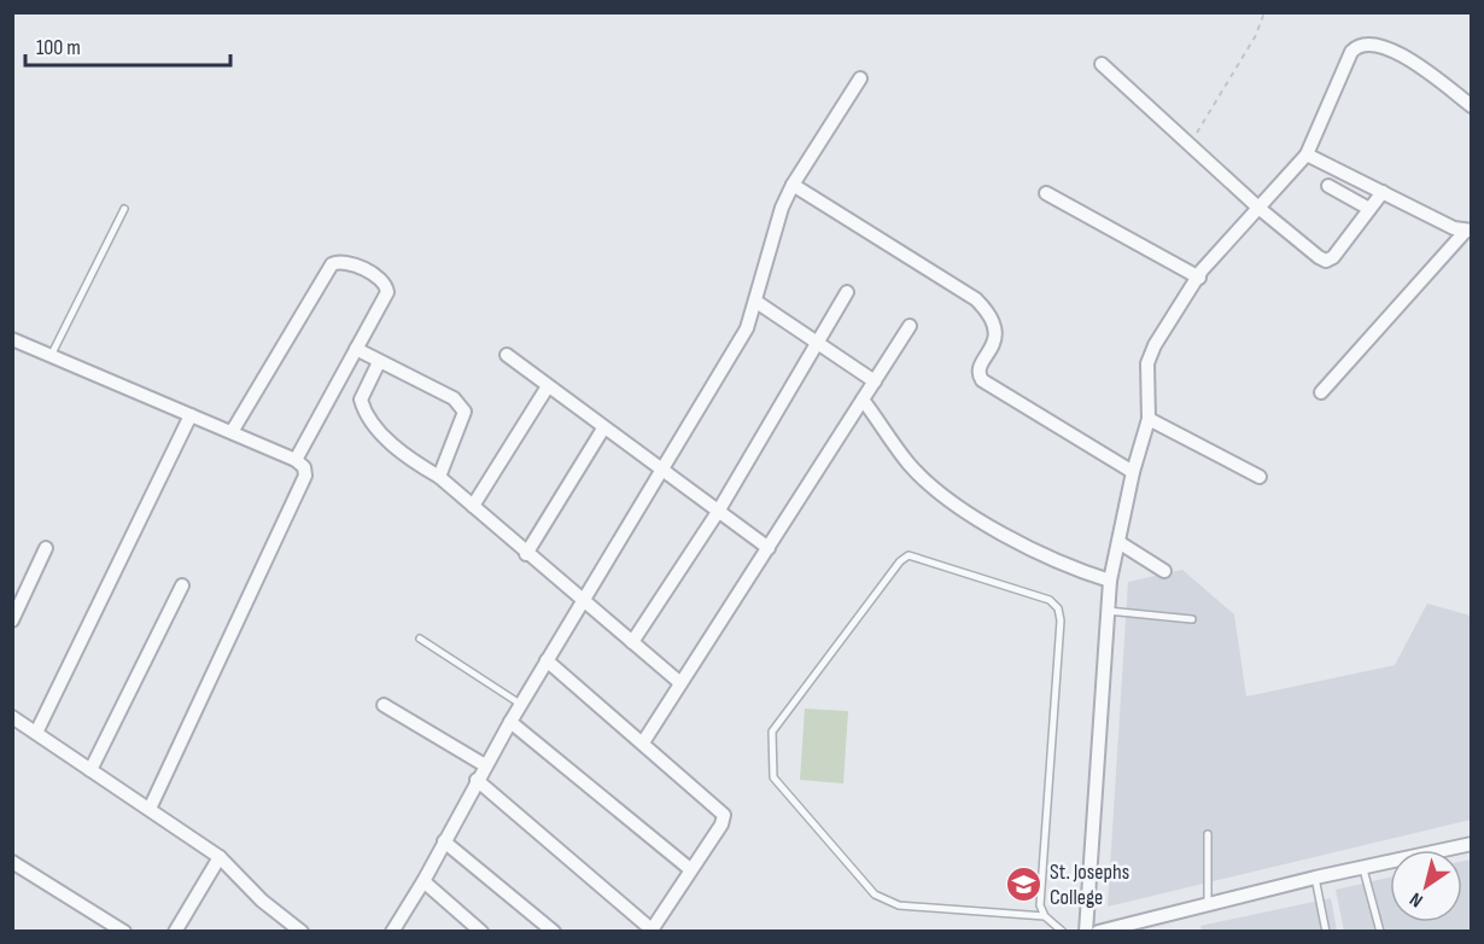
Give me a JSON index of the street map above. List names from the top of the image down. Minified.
{"places":{"school or university":["St. Josephs College"]},"scale_bar":"100 m","north":"bottom left"}
